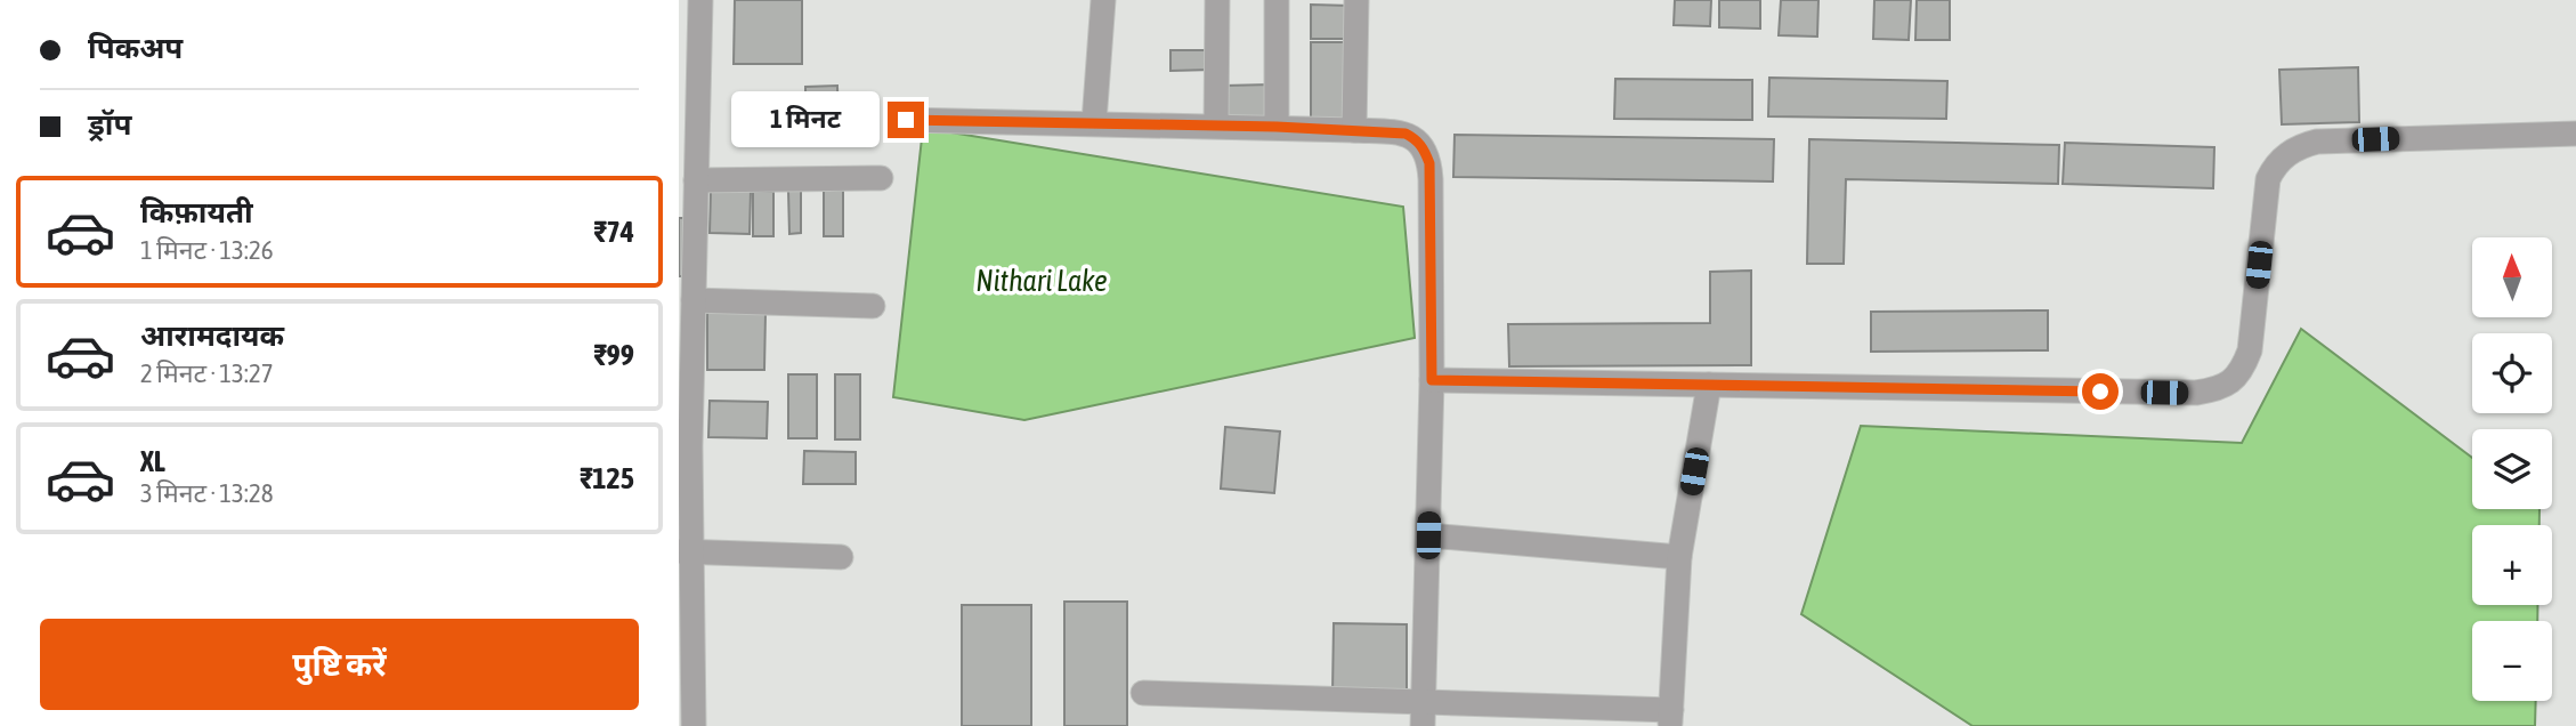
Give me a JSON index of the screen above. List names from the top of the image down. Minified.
{"water":["Nithari Lake"],"north":"top","page":{"banner":["पिकअप","ड्रॉप"],"bubble":"1 मिनट","list":[{"name":"किफ़ायती","note":"1 मिनट · 13:26","value":"₹74"},{"name":"आरामदायक","note":"2 मिनट · 13:27","value":"₹99"},{"name":"XL","note":"3 मिनट · 13:28","value":"₹125"}],"map_buttons":["+","−"],"buttons":"पुष्टि करें"}}
